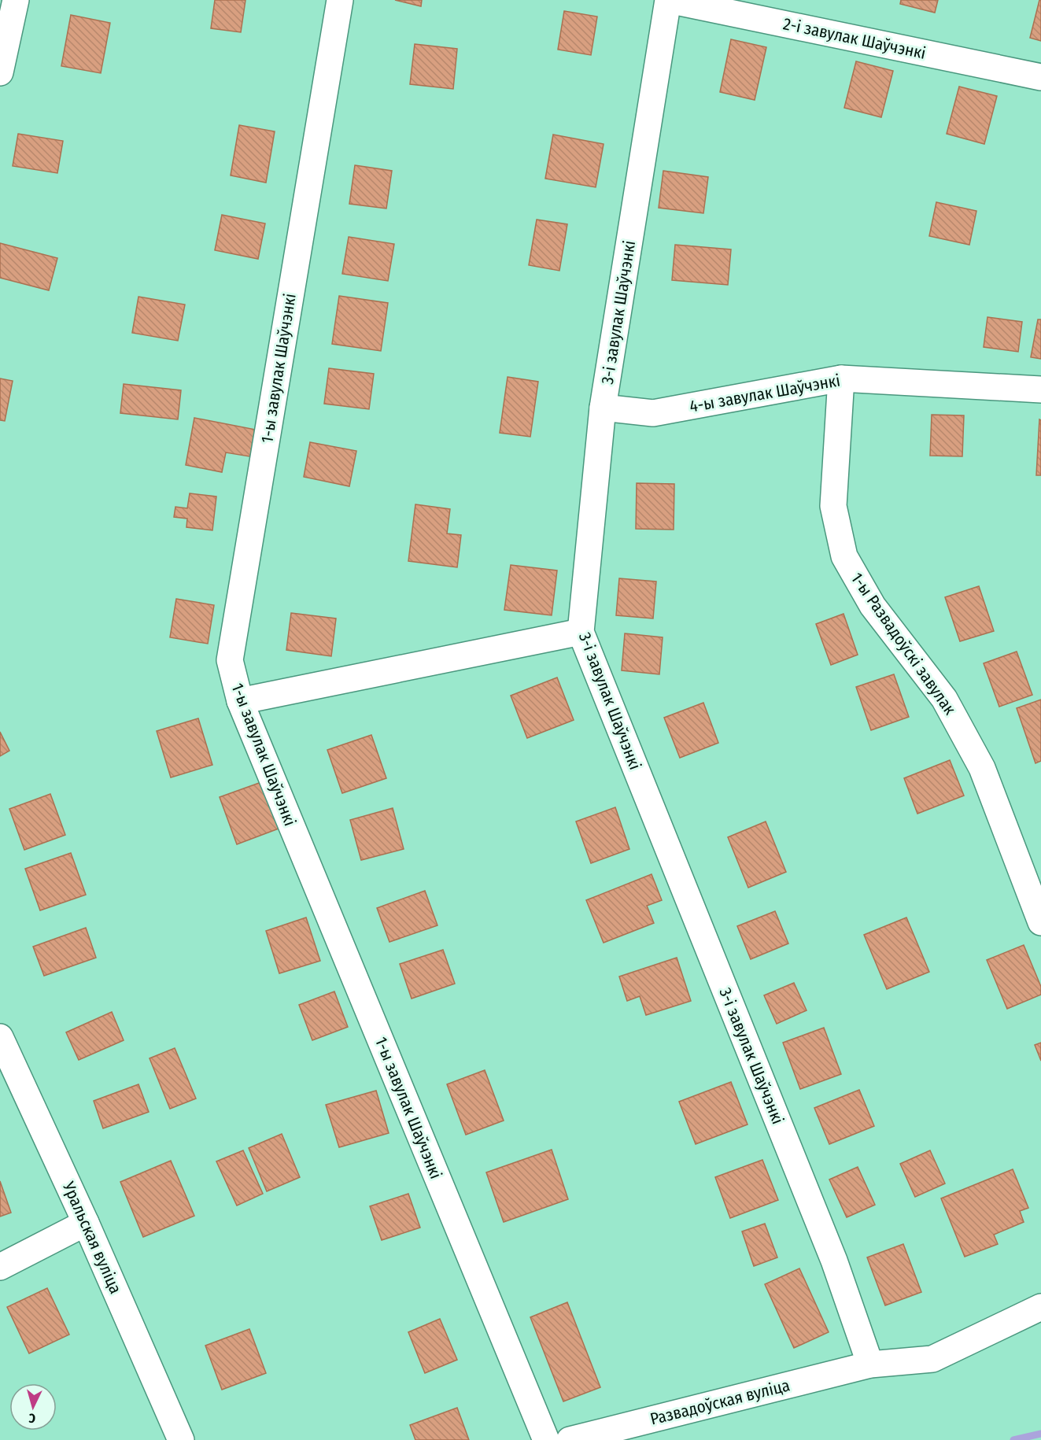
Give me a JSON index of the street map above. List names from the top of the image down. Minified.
{"streets":{"street":["2-і завулак Шаўчэнкі","3-і завулак Шаўчэнкі","1-ы завулак Шаўчэнкі","4-ы завулак Шаўчэнкі","1-ы Развадоўскі завулак","Уральская вуліца","Развадоўская вуліца"]},"crossings":[["2-і завулак Шаўчэнкі","3-і завулак Шаўчэнкі"],["3-і завулак Шаўчэнкі","4-ы завулак Шаўчэнкі"],["3-і завулак Шаўчэнкі","Развадоўская вуліца"],["4-ы завулак Шаўчэнкі","1-ы Развадоўскі завулак"]],"north":"bottom"}
